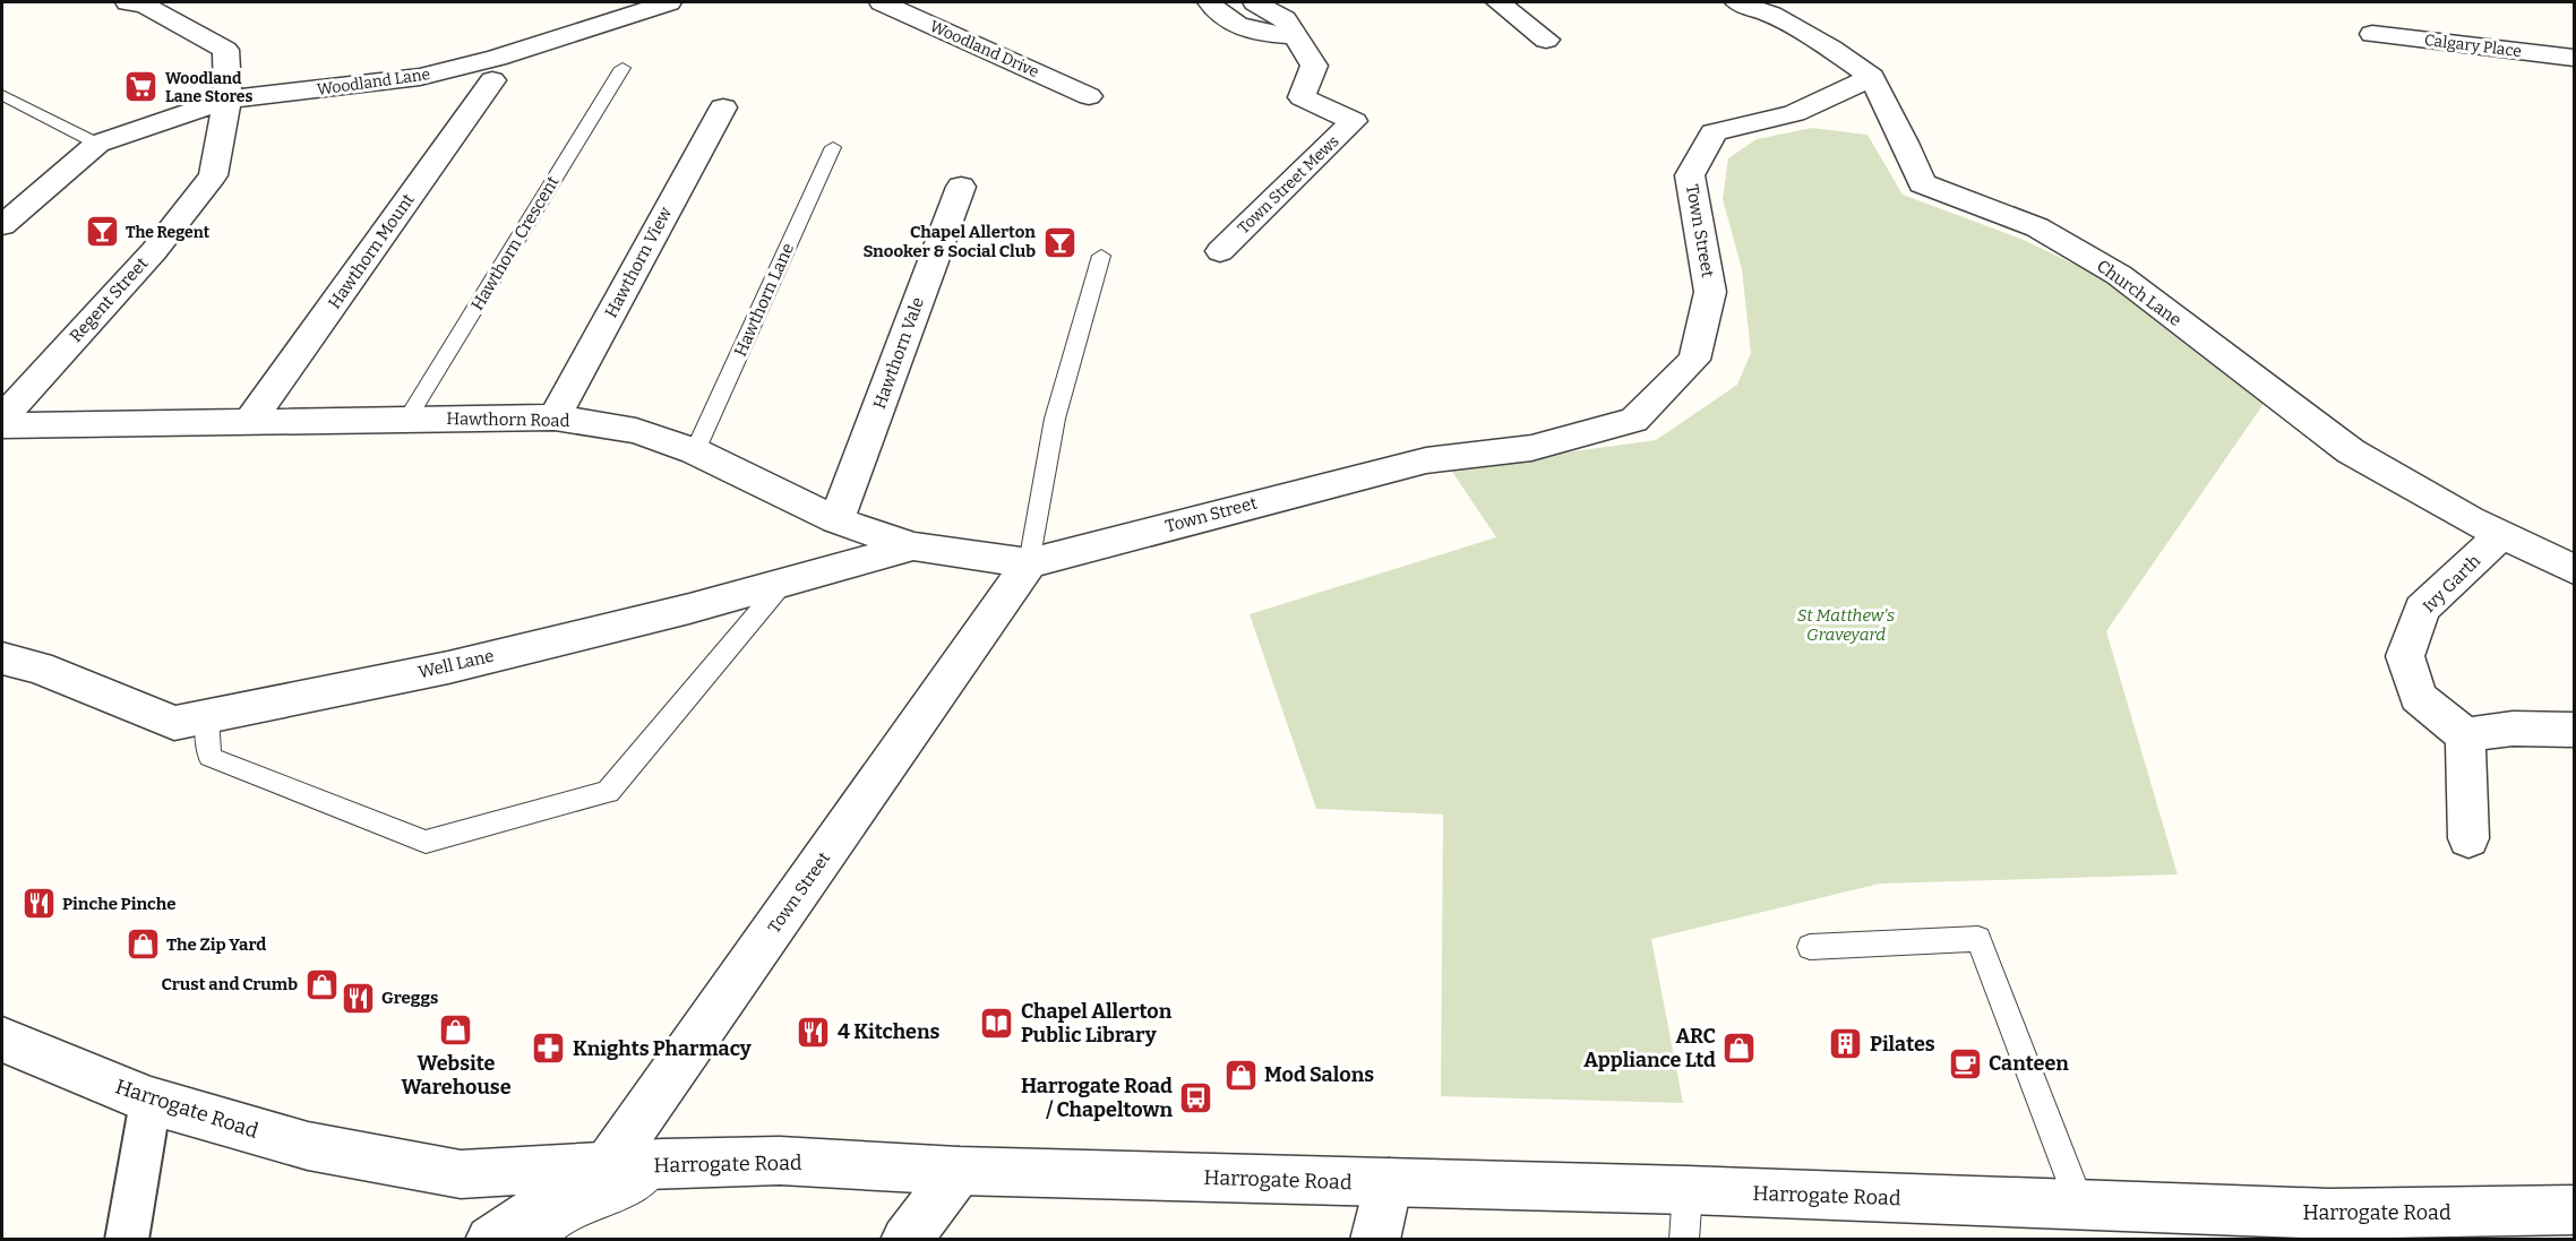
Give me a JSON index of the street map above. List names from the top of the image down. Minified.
{"streets":{"street":["Calgary Place","Woodland Drive","Woodland Lane","Town Street Mews","Town Street","Hawthorn Mount","Hawthorn View","Church Lane","Regent Street","Hawthorn Vale","Hawthorn Road","Ivy Garth","Well Lane","Harrogate Road"],"lane":["Hawthorn Crescent","Hawthorn Lane"]},"crossings":[["Woodland Lane","Regent Street"],["Town Street","Church Lane"],["Town Street","Hawthorn Road"],["Town Street","Harrogate Road"],["Hawthorn Crescent","Hawthorn Road"],["Hawthorn Mount","Hawthorn Road"],["Hawthorn View","Hawthorn Road"],["Church Lane","Ivy Garth"],["Hawthorn Lane","Hawthorn Road"],["Hawthorn Vale","Hawthorn Road"],["Hawthorn Road","Well Lane"]],"parks":["St Matthew's Graveyard"],"places":{"supermarket":["Woodland Lane Stores"],"bar":["The Regent","Chapel Allerton Snooker & Social Club"],"restaurant":["Pinche Pinche","Greggs","4 Kitchens"],"shop":["The Zip Yard","Crust and Crumb","Website Warehouse","ARC Appliance Ltd","Mod Salons"],"library":["Chapel Allerton Public Library"],"building":["Pilates"],"pharmacy":["Knights Pharmacy"],"cafe":["Canteen"],"bus stop":["Harrogate Road / Chapeltown"]}}
